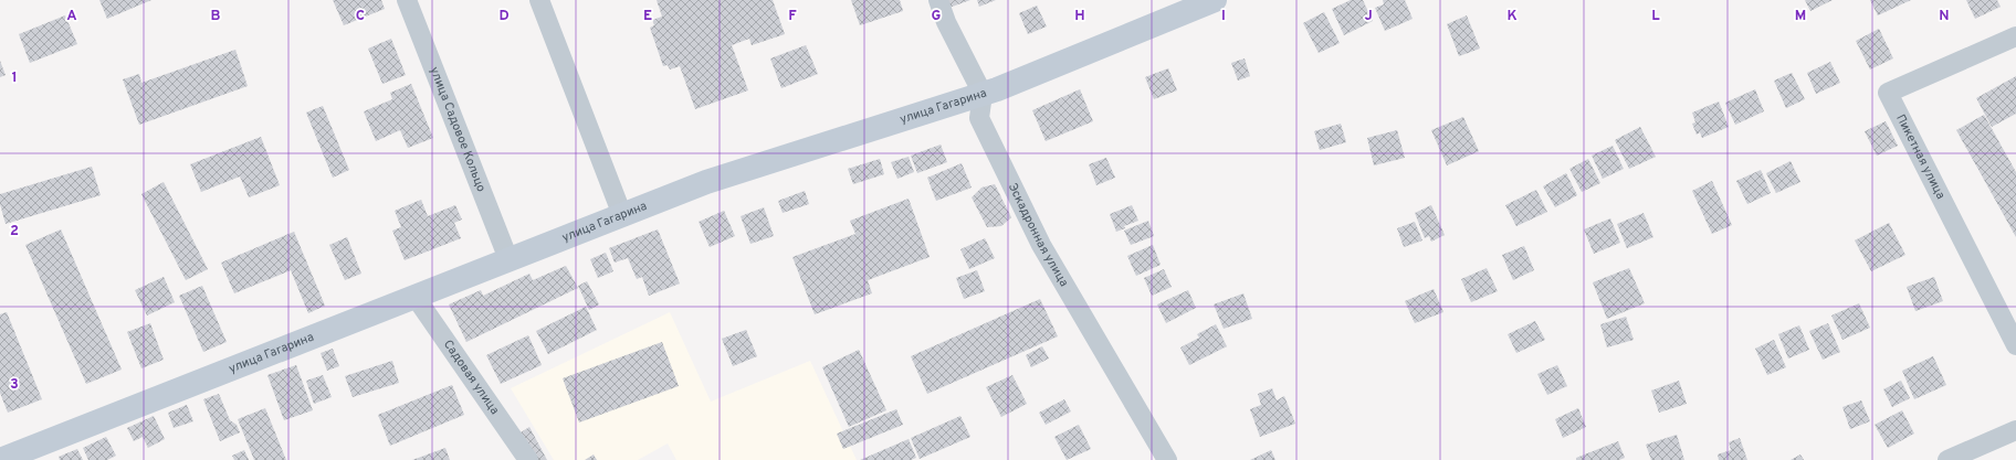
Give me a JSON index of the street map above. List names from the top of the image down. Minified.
{"streets":{"street":["улица Гагарина","улица Садовое Кольцо","Пикетная улица","Эскадронная улица","Садовая улица"]},"crossings":[["улица Гагарина","улица Садовое Кольцо"],["улица Гагарина","Эскадронная улица"],["улица Гагарина","Садовая улица"]],"grid":{"columns":["A","B","C","D","E","F","G","H","I","J","K","L","M","N"],"rows":["1","2","3"]}}
